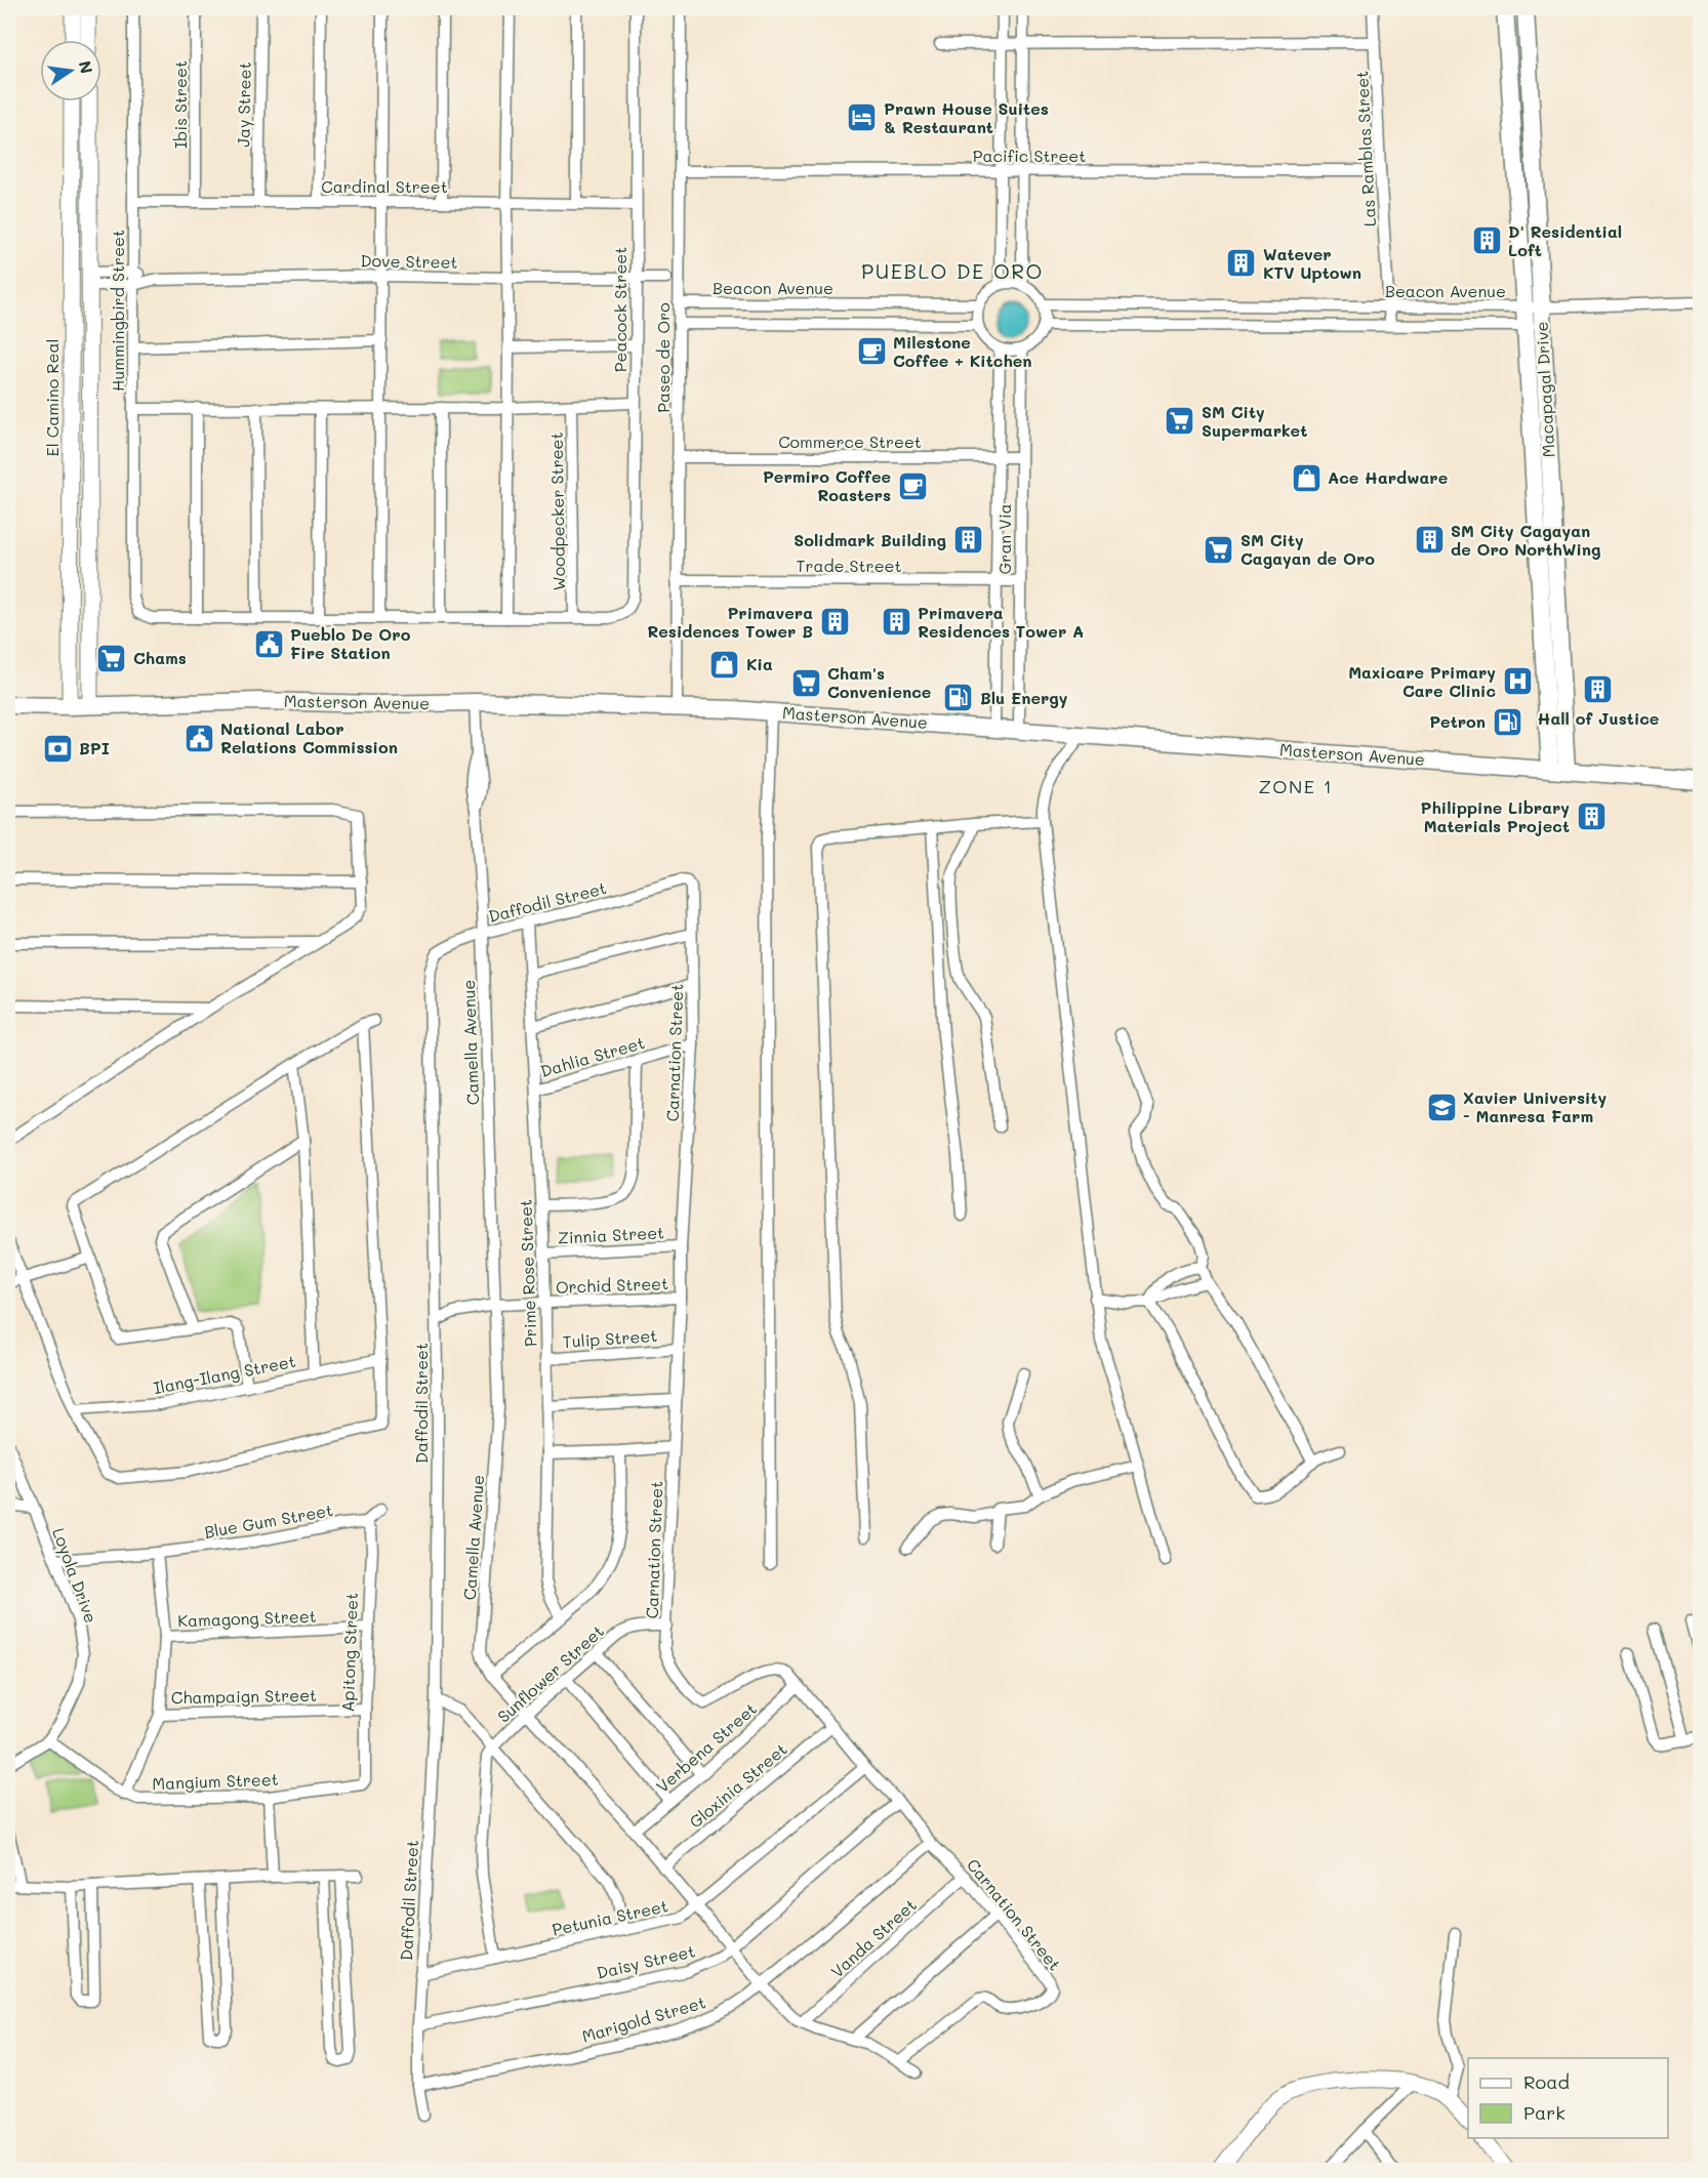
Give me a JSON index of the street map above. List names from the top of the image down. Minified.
{"streets":{"main road":["Macapagal Drive","Masterson Avenue"],"street":["Ibis Street","Jay Street","Las Ramblas Street","Pacific Street","Cardinal Street","Dove Street","Beacon Avenue","Peacock Street","Hummingbird Street","Paseo de Oro","El Camino Real","Commerce Street","Woodpecker Street","Gran Via","Trade Street","Daffodil Street","Camella Avenue","Carnation Street","Dahlia Street","Zinnia Street","Prime Rose Street","Orchid Street","Tulip Street","Ilang-Ilang Street","Blue Gum Street","Loyola Drive","Kamagong Street","Apitong Street","Sunflower Street","Champaign Street","Verbena Street","Mangium Street","Gloxinia Street","Petunia Street","Vanda Street","Daisy Street","Marigold Street"]},"crossings":[["Ibis Street","Cardinal Street"],["Jay Street","Cardinal Street"],["Las Ramblas Street","Pacific Street"],["Las Ramblas Street","Beacon Avenue"],["Pacific Street","Paseo de Oro"],["Cardinal Street","Peacock Street"],["Cardinal Street","Hummingbird Street"],["Dove Street","Peacock Street"],["Dove Street","Hummingbird Street"],["Beacon Avenue","Paseo de Oro"],["Beacon Avenue","Macapagal Drive"],["Beacon Avenue","Gran Via"],["Peacock Street","Woodpecker Street"],["Paseo de Oro","Commerce Street"],["Paseo de Oro","Trade Street"],["Paseo de Oro","Masterson Avenue"],["Macapagal Drive","Masterson Avenue"],["El Camino Real","Masterson Avenue"],["Commerce Street","Gran Via"],["Gran Via","Trade Street"],["Gran Via","Masterson Avenue"],["Masterson Avenue","Camella Avenue"],["Daffodil Street","Camella Avenue"],["Daffodil Street","Carnation Street"],["Daffodil Street","Prime Rose Street"],["Daffodil Street","Orchid Street"],["Daffodil Street","Petunia Street"],["Daffodil Street","Daisy Street"],["Daffodil Street","Marigold Street"],["Camella Avenue","Carnation Street"],["Camella Avenue","Orchid Street"],["Camella Avenue","Sunflower Street"],["Camella Avenue","Verbena Street"],["Camella Avenue","Gloxinia Street"],["Camella Avenue","Petunia Street"],["Camella Avenue","Vanda Street"],["Camella Avenue","Daisy Street"],["Camella Avenue","Marigold Street"],["Carnation Street","Dahlia Street"],["Carnation Street","Zinnia Street"],["Carnation Street","Orchid Street"],["Carnation Street","Tulip Street"],["Carnation Street","Sunflower Street"],["Carnation Street","Verbena Street"],["Carnation Street","Gloxinia Street"],["Carnation Street","Petunia Street"],["Carnation Street","Vanda Street"],["Carnation Street","Daisy Street"],["Carnation Street","Marigold Street"],["Dahlia Street","Prime Rose Street"],["Zinnia Street","Prime Rose Street"],["Prime Rose Street","Orchid Street"],["Prime Rose Street","Tulip Street"],["Blue Gum Street","Loyola Drive"],["Blue Gum Street","Apitong Street"],["Loyola Drive","Mangium Street"],["Kamagong Street","Apitong Street"],["Apitong Street","Champaign Street"],["Apitong Street","Mangium Street"]],"districts":["PUEBLO DE ORO","ZONE 1"],"places":{"hotel":["Prawn House Suites & Restaurant"],"building":["D' Residential Loft","Watever KTV Uptown","Solidmark Building","SM City Cagayan de Oro NorthWing","Primavera Residences Tower B","Primavera Residences Tower A","Hall of Justice","Philippine Library Materials Project"],"cafe":["Milestone Coffee + Kitchen","Permiro Coffee Roasters"],"supermarket":["SM City Supermarket","SM City Cagayan de Oro","Chams","Cham's Convenience"],"shop":["Ace Hardware","Kia"],"public building":["Pueblo De Oro Fire Station","National Labor Relations Commission"],"hospital":["Maxicare Primary Care Clinic"],"fuel station":["Blu Energy","Petron"],"bank":["BPI"],"school or university":["Xavier University - Manresa Farm"]},"legend":["Road","Park"],"north":"right"}
